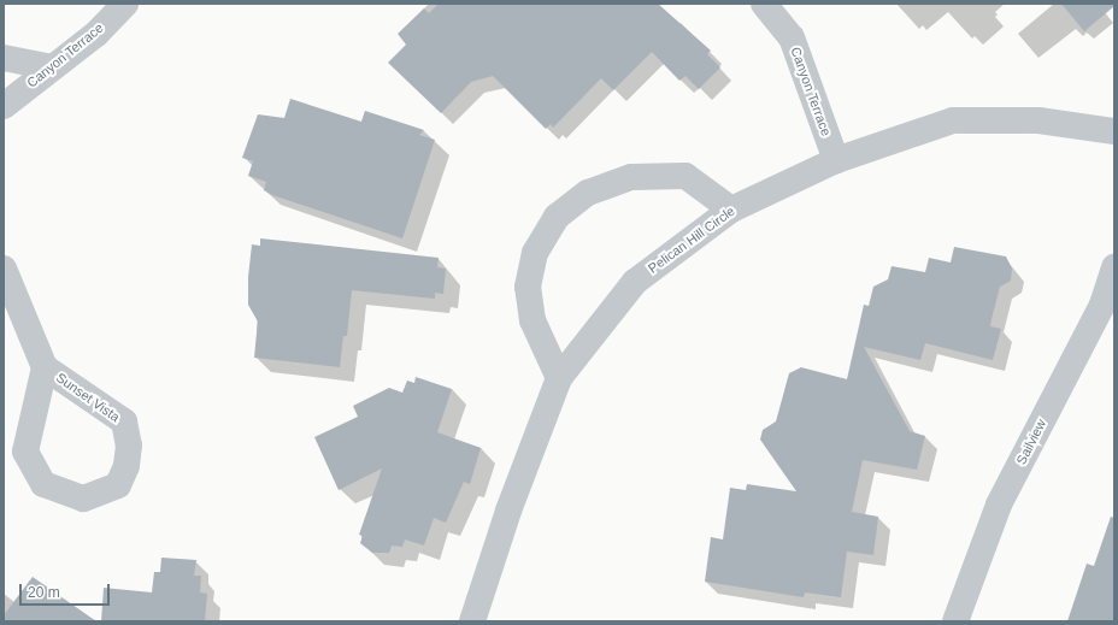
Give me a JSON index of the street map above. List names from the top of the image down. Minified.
{"streets":{"street":["Canyon Terrace","Pelican Hill Circle","Sunset Vista","Sailview"]},"crossings":[["Canyon Terrace","Pelican Hill Circle"]],"scale_bar":"20 m"}
